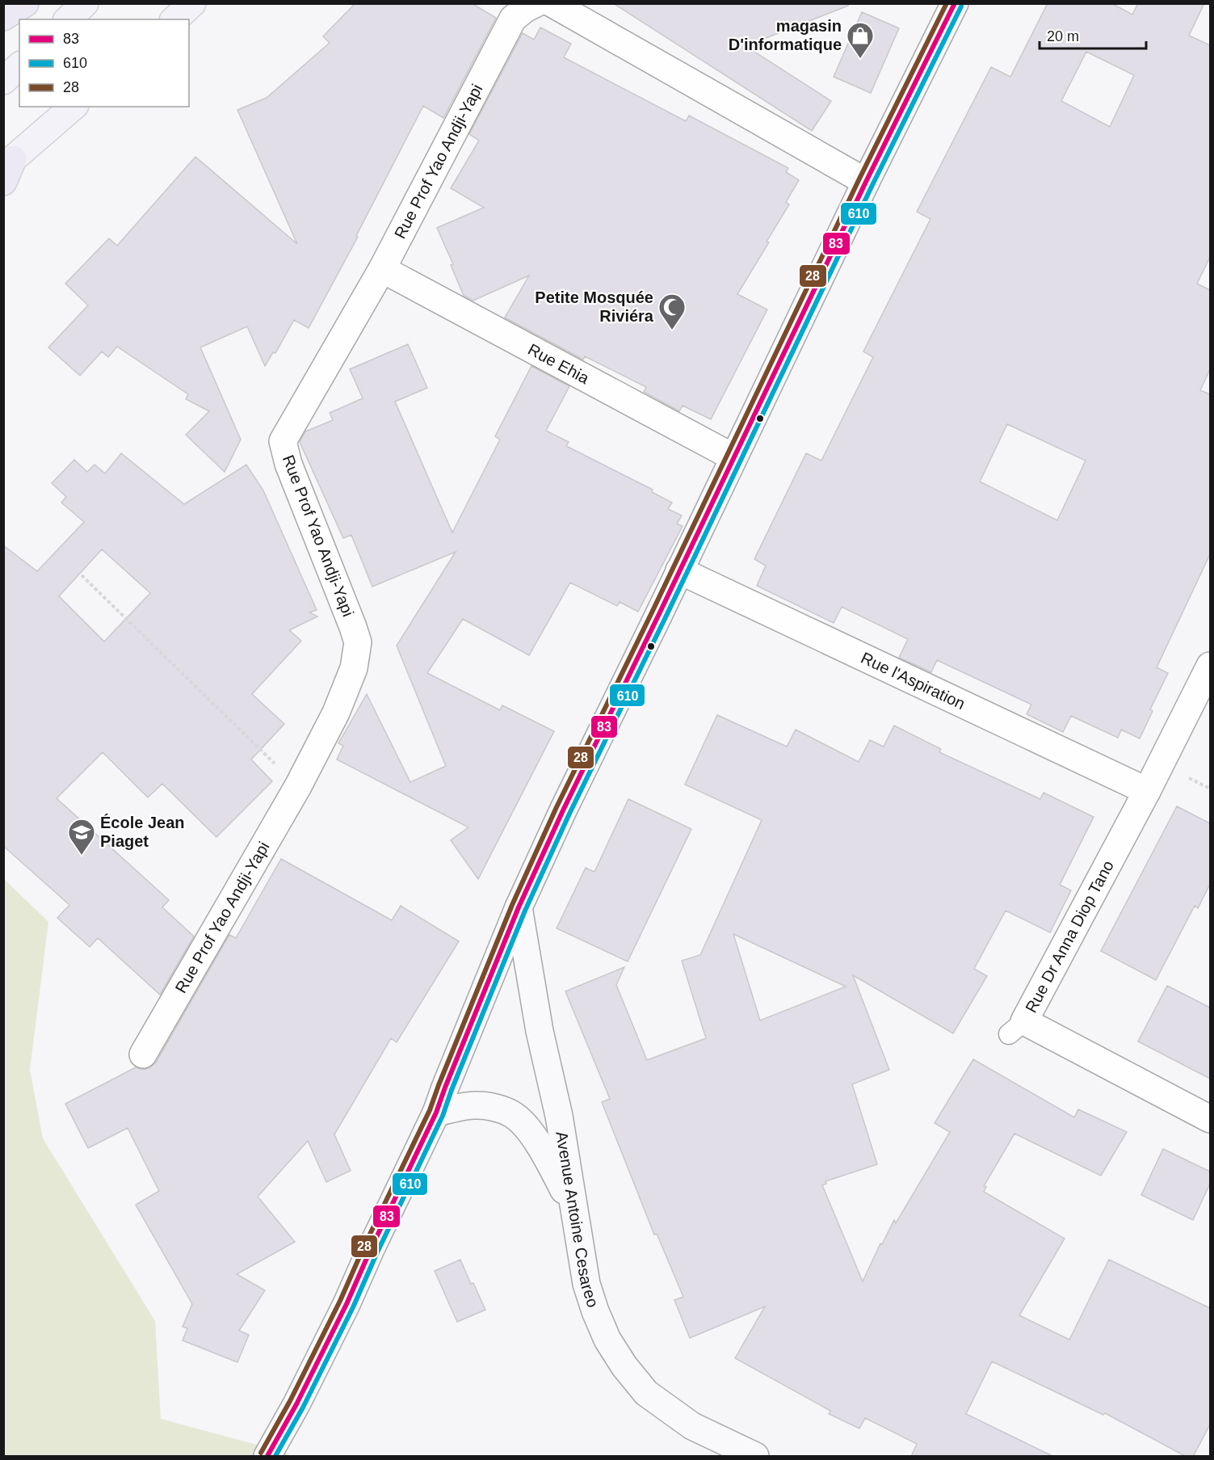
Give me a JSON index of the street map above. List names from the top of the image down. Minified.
{"streets":{"street":["Rue Prof Yao Andji-Yapi","Rue Ehia","Rue l'Aspiration","Rue Dr Anna Diop Tano","Avenue Antoine Cesareo"]},"crossings":[["Rue Prof Yao Andji-Yapi","Rue Ehia"],["Rue l'Aspiration","Rue Dr Anna Diop Tano"]],"places":{"shop":["magasin D'informatique"],"mosque":["Petite Mosquée Riviéra"],"school or university":["École Jean Piaget"]},"lines":["transit line 83","transit line 28","transit line 610"],"legend":["83","610","28"],"scale_bar":"20 m"}
